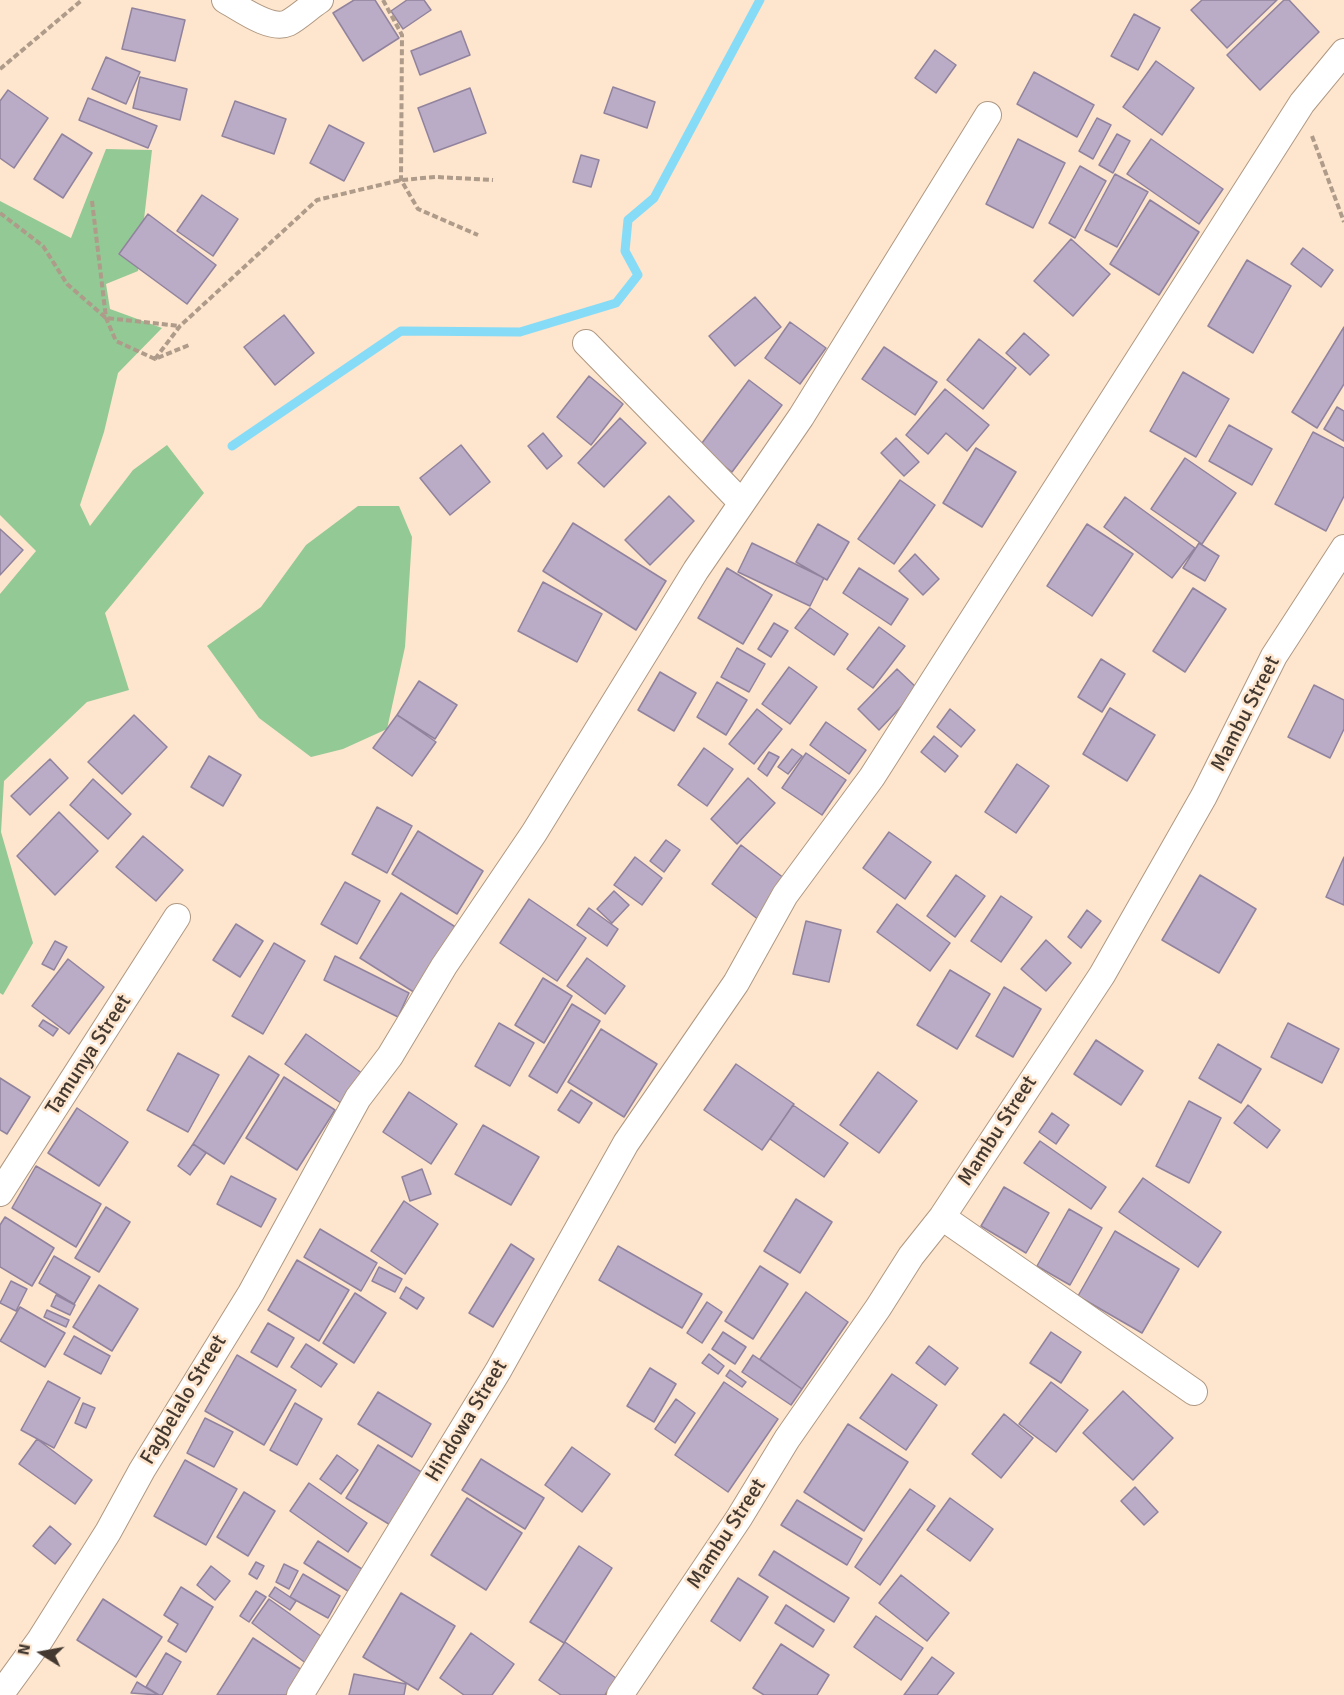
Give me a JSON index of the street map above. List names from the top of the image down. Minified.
{"streets":{"street":["Mambu Street","Tamunya Street","Fagbelalo Street","Hindowa Street"]},"north":"left"}
